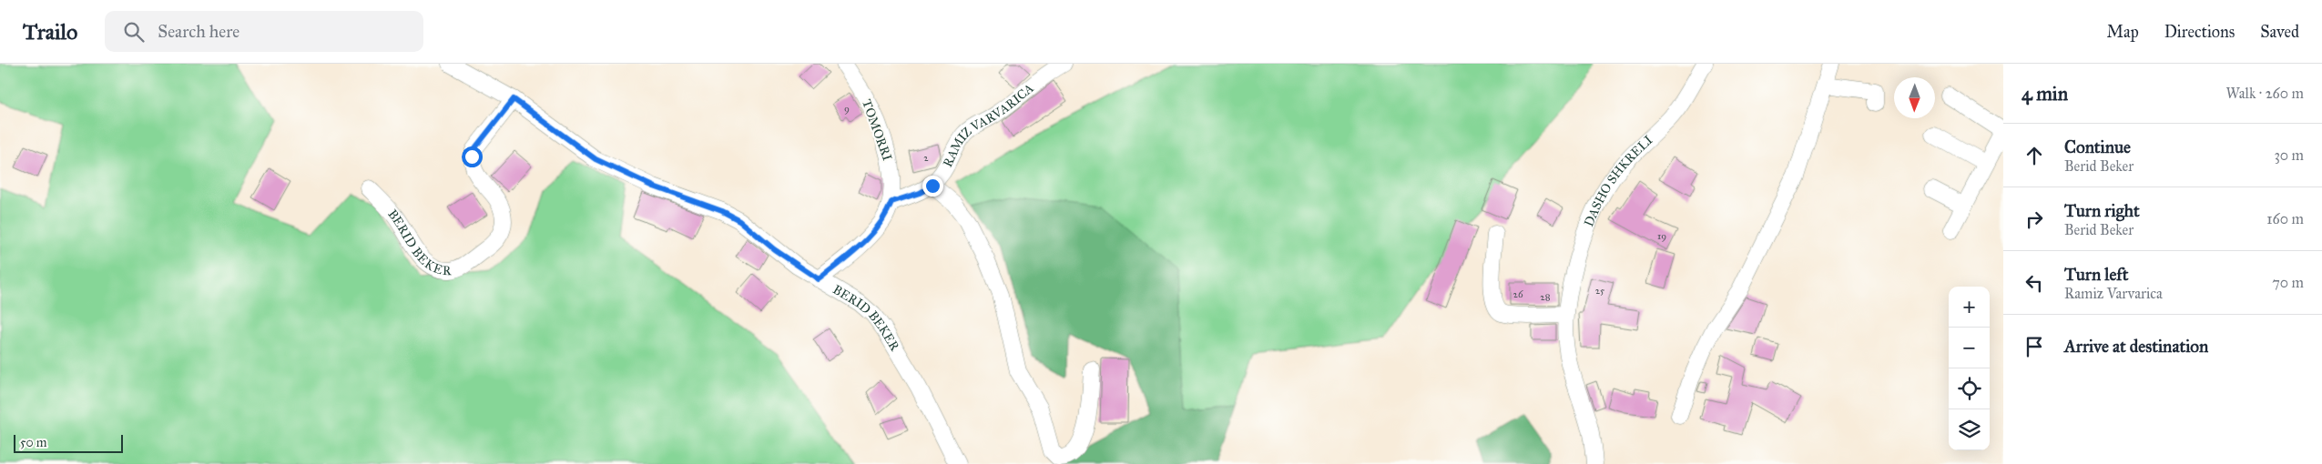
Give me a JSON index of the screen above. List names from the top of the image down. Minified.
{"streets":{"street":["RAMIZ VARVARICA","TOMORRI","DASHO SHKRELI","BERID BEKER"]},"house_numbers":["9","2","19","25","26","28"],"scale_bar":"50 m","north":"bottom","page":{"header":"Trailo","search":"Search here","nav":["Map","Directions","Saved"],"heading":["4 min","Walk · 260 m"],"list":[["Continue","Berid Beker","30 m"],["Turn right","Berid Beker","160 m"],["Turn left","Ramiz Varvarica","70 m"],"Arrive at destination"],"map_buttons":["+","−"],"scale":"50 m"}}
